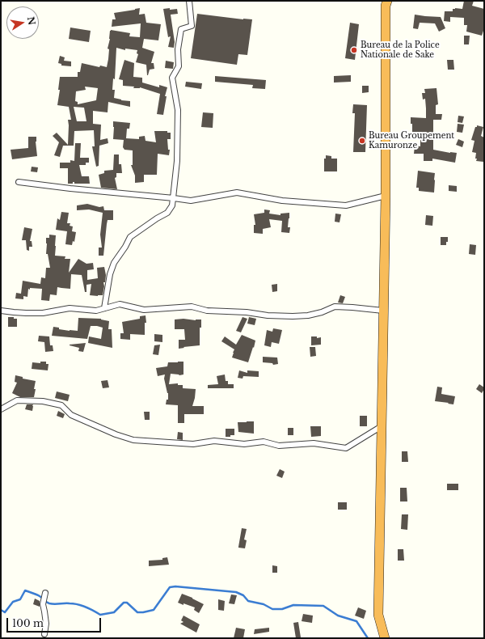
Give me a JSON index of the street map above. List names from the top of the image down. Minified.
{"places":["Bureau de la Police Nationale de Sake","Bureau Groupement Kamuronze"],"scale_bar":"100 m","north":"right"}
